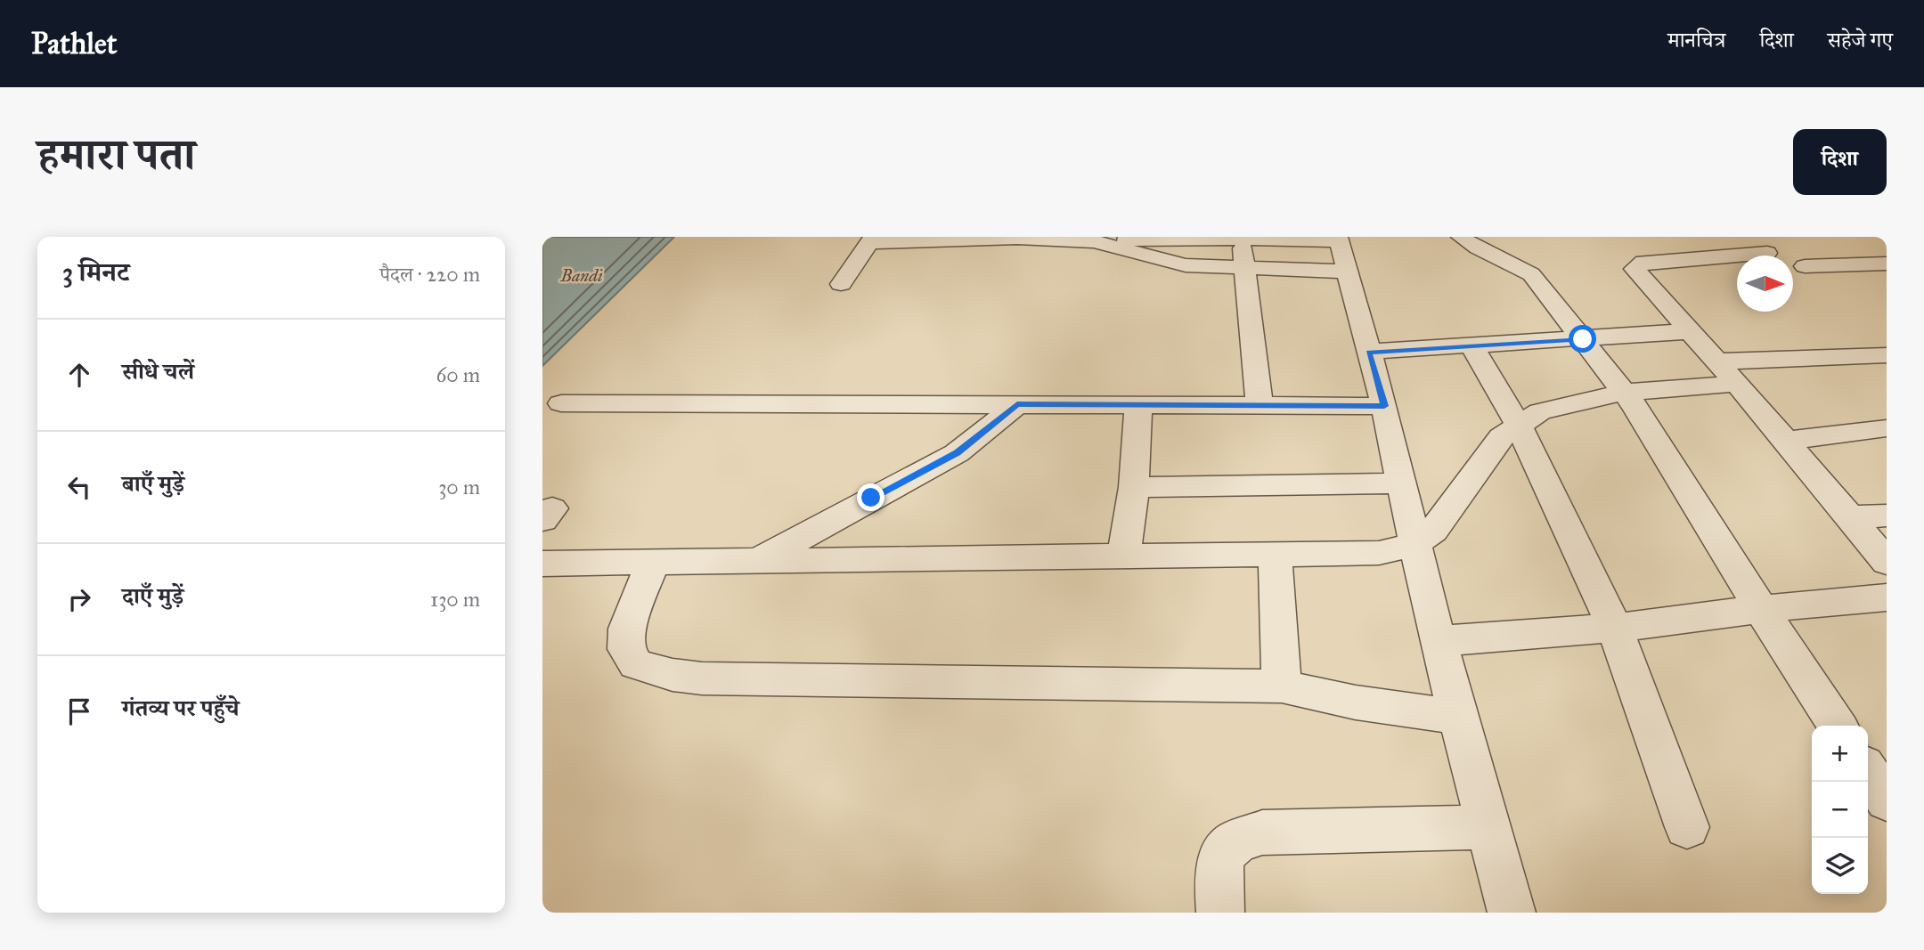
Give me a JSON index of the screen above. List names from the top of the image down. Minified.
{"water":["Bandi"],"north":"right","page":{"header":"Pathlet","nav":["मानचित्र","दिशा","सहेजे गए"],"title":"हमारा पता","buttons":"दिशा","heading":["3 मिनट","पैदल · 220 m"],"list":[["सीधे चलें","60 m"],["बाएँ मुड़ें","30 m"],["दाएँ मुड़ें","130 m"],"गंतव्य पर पहुँचे"],"map_buttons":["+","−"]}}
